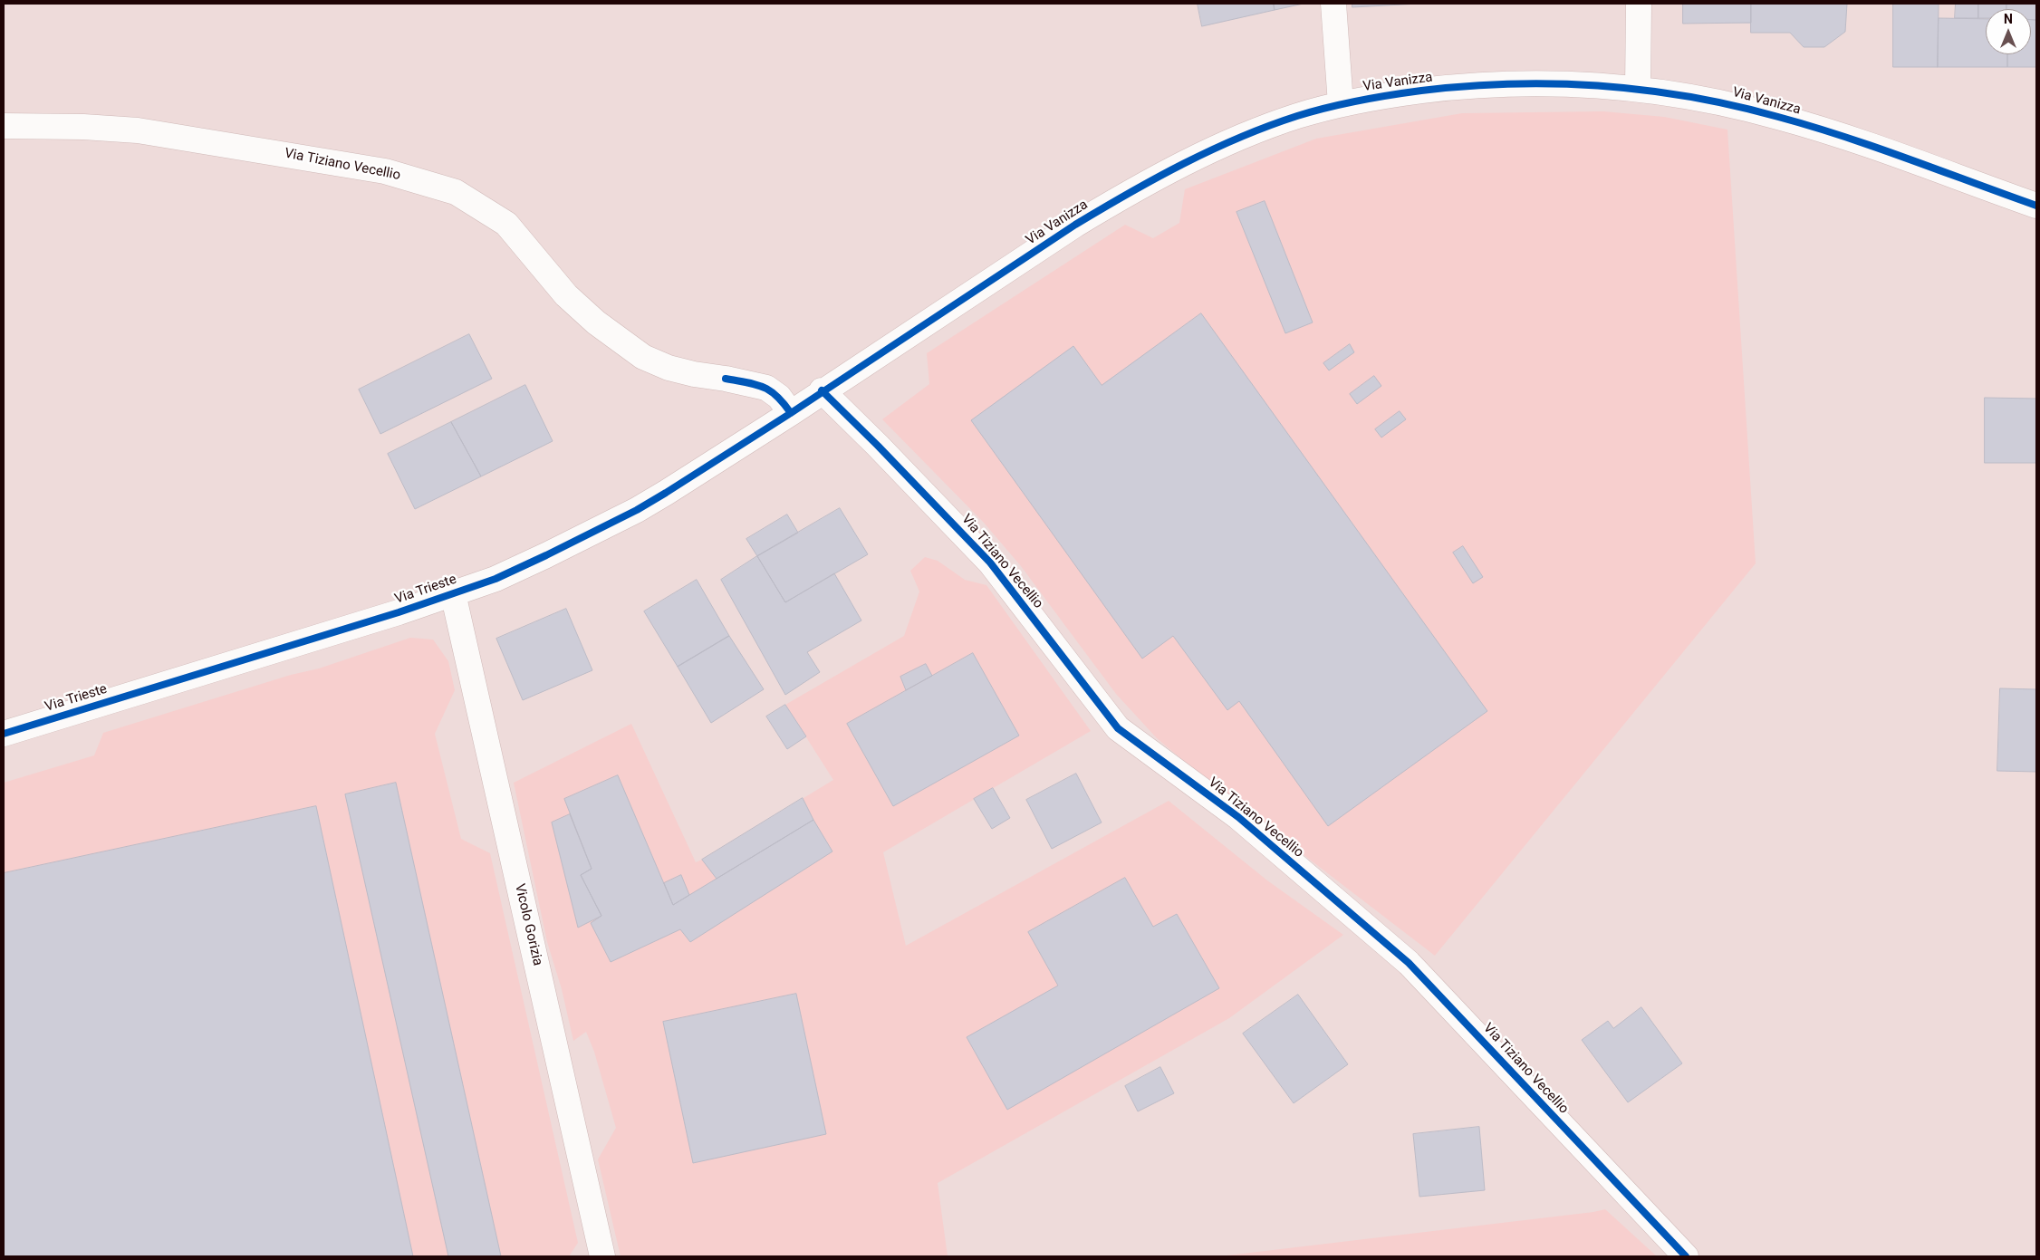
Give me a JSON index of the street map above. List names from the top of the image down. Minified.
{"streets":{"street":["Via Vanizza","Via Tiziano Vecellio","Via Trieste","Vicolo Gorizia"]},"crossings":[["Via Vanizza","Via Tiziano Vecellio"],["Via Vanizza","Via Trieste"],["Via Tiziano Vecellio","Via Trieste"],["Via Trieste","Vicolo Gorizia"]],"north":"top"}
